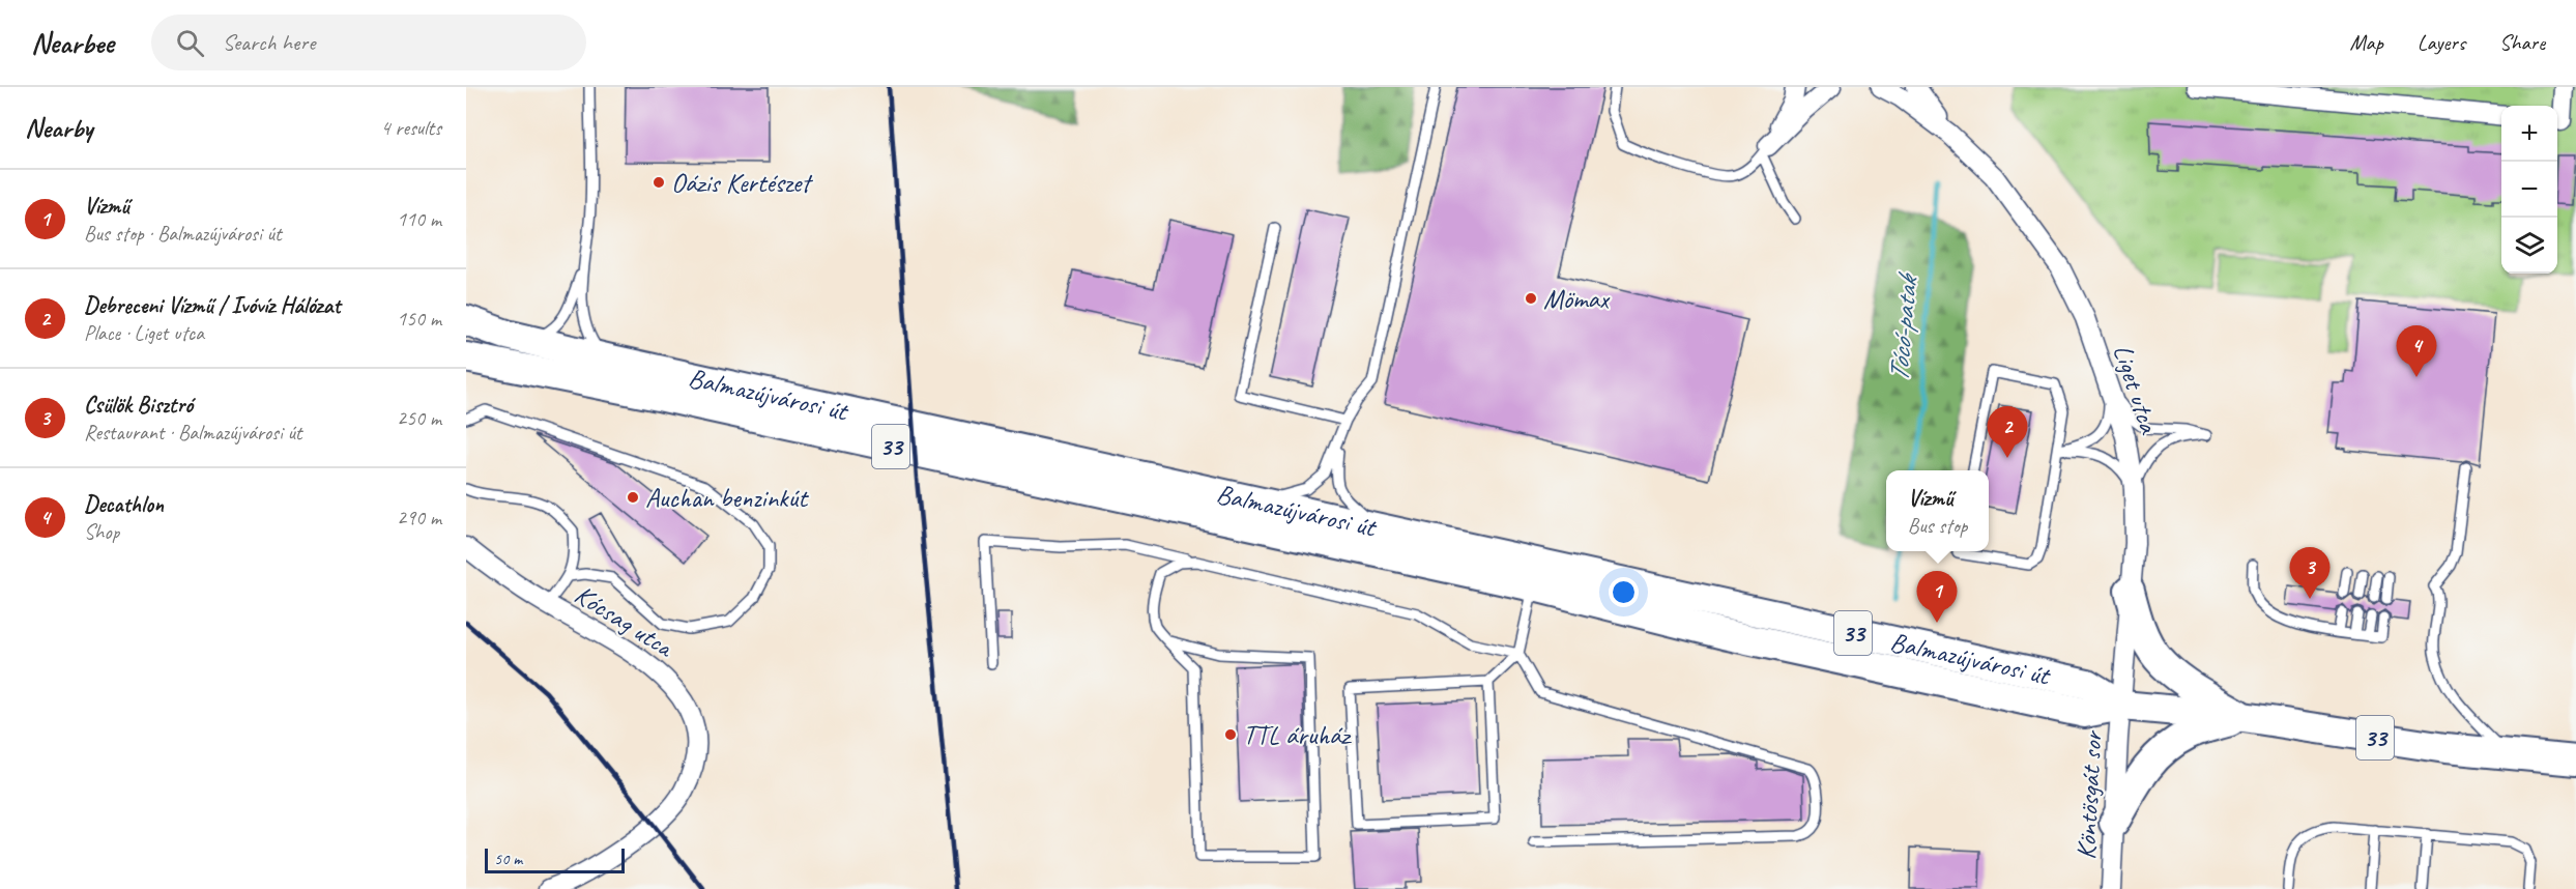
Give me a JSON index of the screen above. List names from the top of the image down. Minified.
{"streets":{"main road":["Balmazújvárosi út","33"],"street":["Liget utca","Kócsag utca","Köntösgát sor"]},"crossings":[["Liget utca","Balmazújvárosi út"],["Liget utca","Köntösgát sor"],["Balmazújvárosi út","Köntösgát sor"]],"water":["Tócó-patak"],"places":["Oázis Kertészet","Mömax","Auchan benzinkút","TTL áruház"],"scale_bar":"50 m","page":{"header":"Nearbee","search":"Search here","nav":["Map","Layers","Share"],"heading":["Nearby","4 results"],"map_buttons":["+","−"],"list":[{"mark":"1","name":"Vízmű","note":"Bus stop · Balmazújvárosi út","value":"110 m"},{"mark":"2","name":"Debreceni Vízmű / Ivóvíz Hálózat","note":"Place · Liget utca","value":"150 m"},{"mark":"3","name":"Csülök Bisztró","note":"Restaurant · Balmazújvárosi út","value":"250 m"},{"mark":"4","name":"Decathlon","note":"Shop","value":"290 m"}],"pins":["4","2","3","1"],"popup":["Vízmű","Bus stop"],"scale":"50 m"}}
